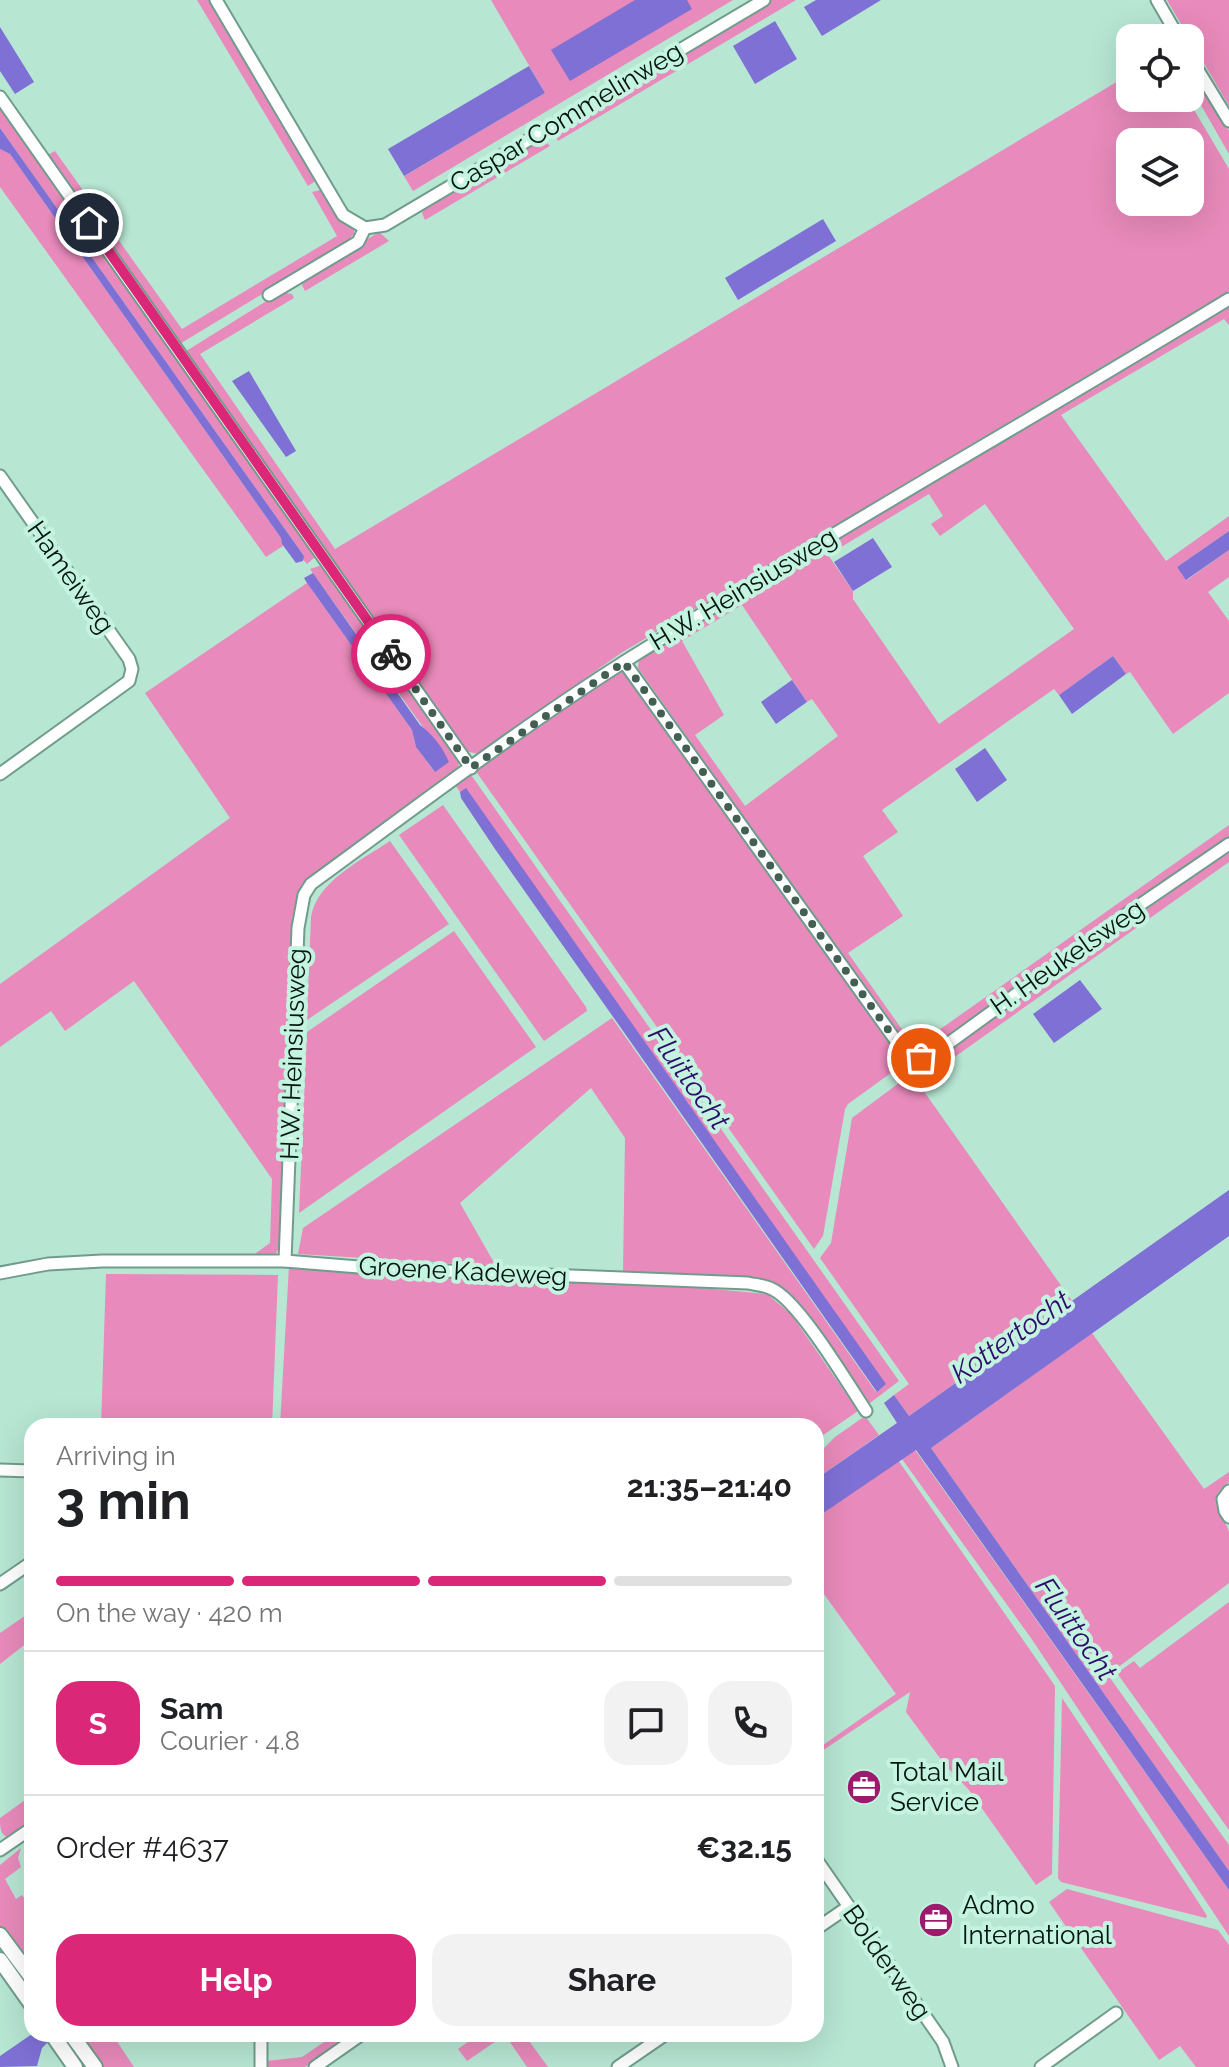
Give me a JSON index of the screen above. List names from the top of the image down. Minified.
{"streets":{"street":["Caspar Commelinweg","Hameiweg","H.W. Heinsiusweg","H. Heukelsweg","Groene Kadeweg","Bolderweg"]},"crossings":[["H.W. Heinsiusweg","H. Heukelsweg"],["H.W. Heinsiusweg","Groene Kadeweg"]],"water":["Fluittocht","Kottertocht"],"places":{"office":["Total Mail Service","Admo International"]},"page":{"heading":["3 min","Arriving in","21:35–21:40"],"panel":["Sam","Courier · 4.8","Order #4637","€32.15"],"bar":"On the way · 420 m","round":"S","buttons":["Help","Share"]}}
